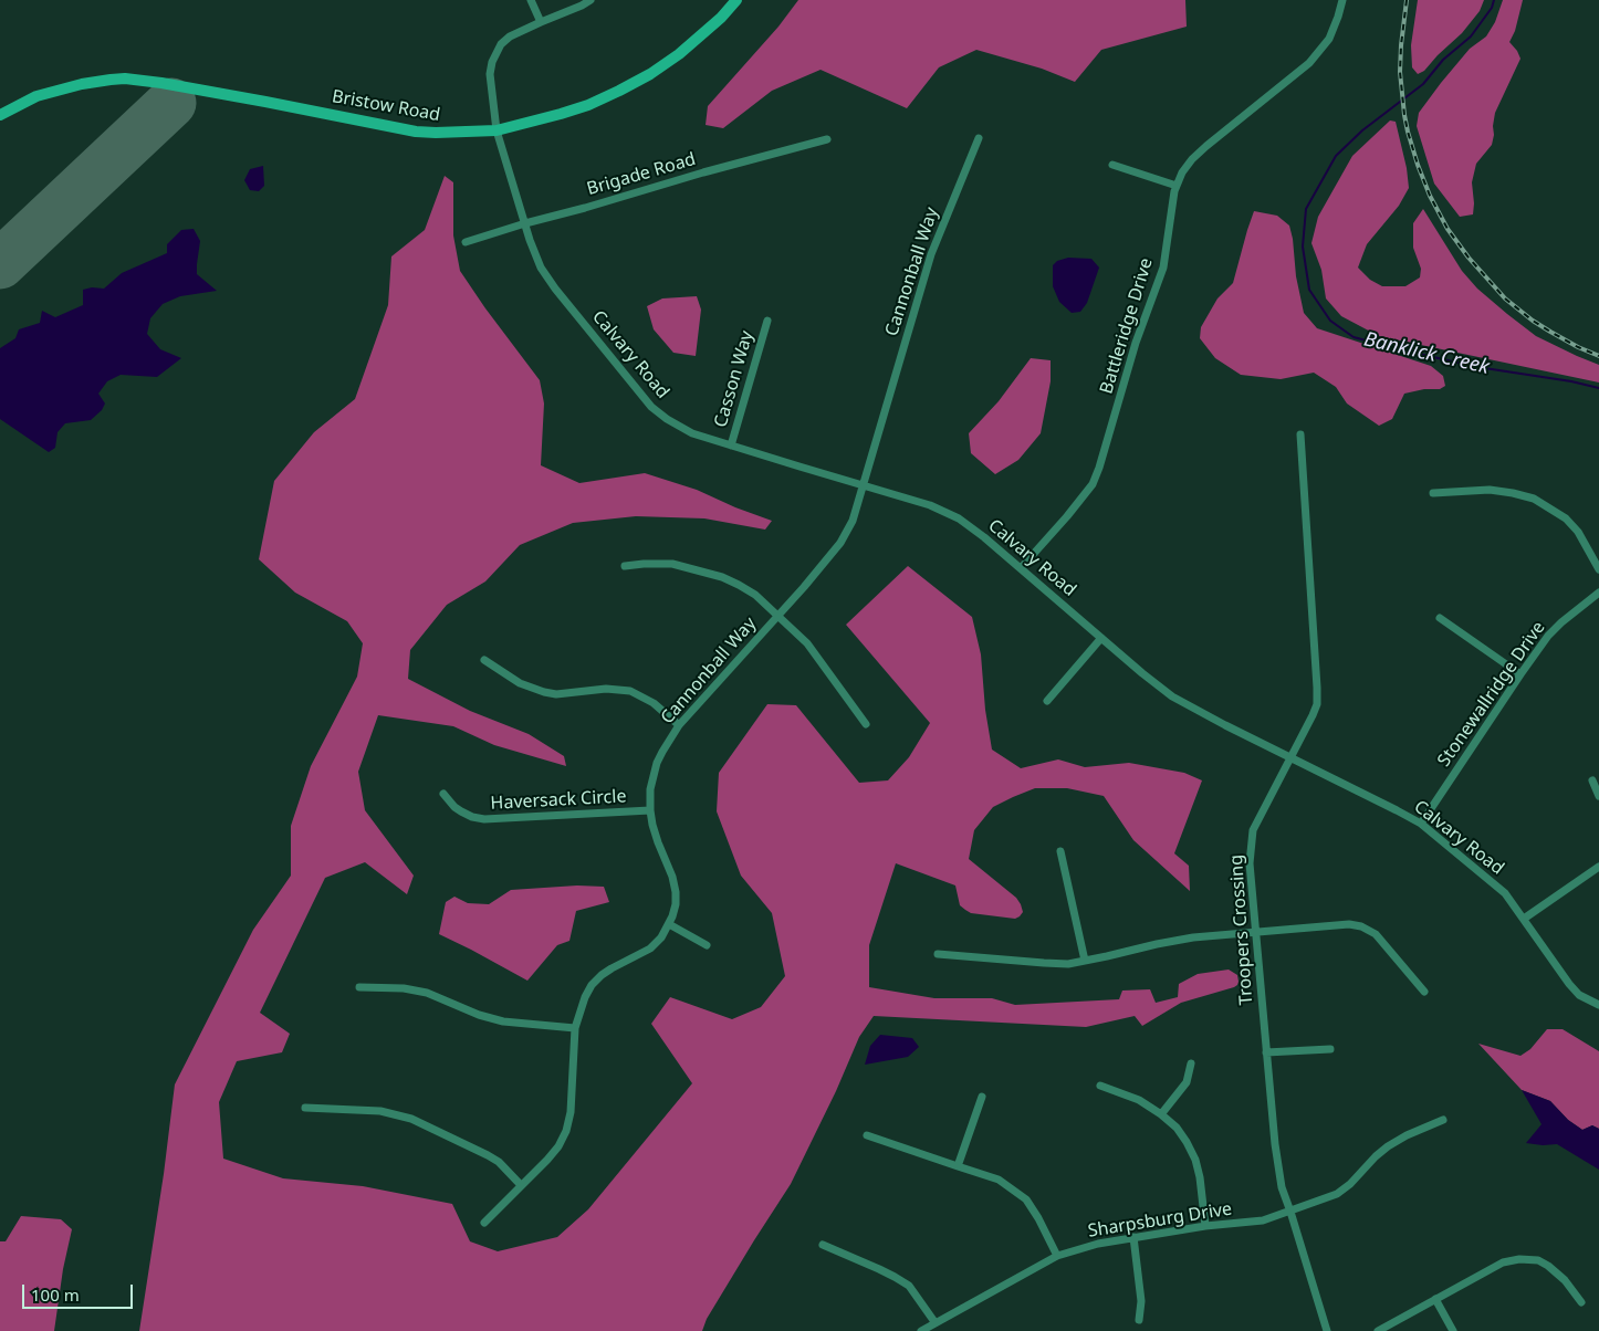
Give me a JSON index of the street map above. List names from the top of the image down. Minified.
{"streets":{"main road":["Bristow Road"],"street":["Brigade Road","Cannonball Way","Battleridge Drive","Calvary Road","Casson Way","Stonewallridge Drive","Haversack Circle","Troopers Crossing","Sharpsburg Drive"]},"crossings":[["Bristow Road","Calvary Road"],["Brigade Road","Calvary Road"],["Cannonball Way","Calvary Road"],["Cannonball Way","Haversack Circle"],["Battleridge Drive","Calvary Road"],["Calvary Road","Casson Way"],["Calvary Road","Stonewallridge Drive"],["Calvary Road","Troopers Crossing"],["Troopers Crossing","Sharpsburg Drive"]],"water":["Banklick Creek"],"scale_bar":"100 m"}
